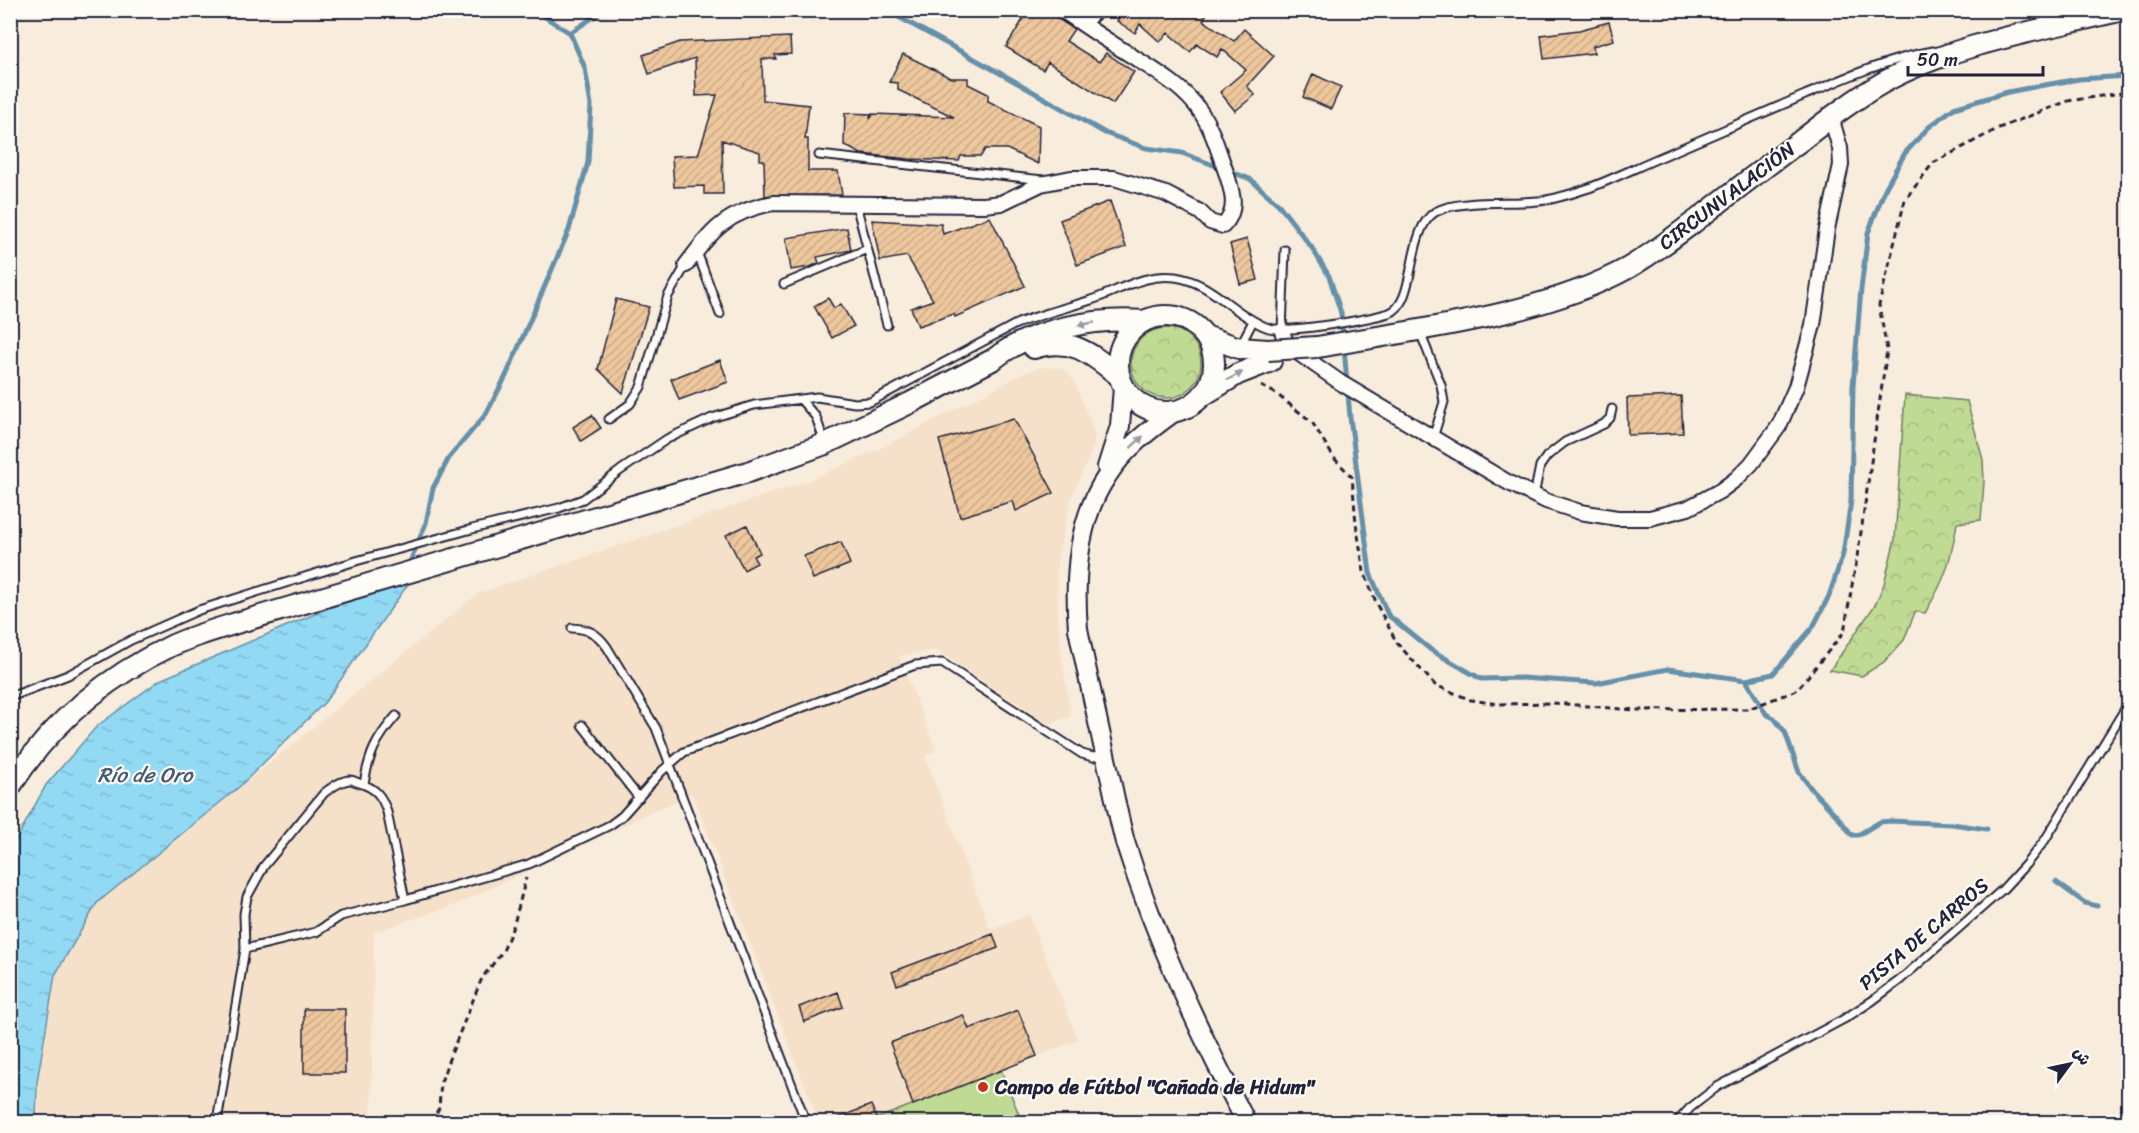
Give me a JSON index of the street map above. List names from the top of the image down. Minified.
{"streets":{"main road":["CIRCUNVALACIÓN"],"lane":["PISTA DE CARROS"]},"water":["Río de Oro"],"places":["Campo de Fútbol \"Cañada de Hidum\""],"scale_bar":"50 m","north":"top right"}
